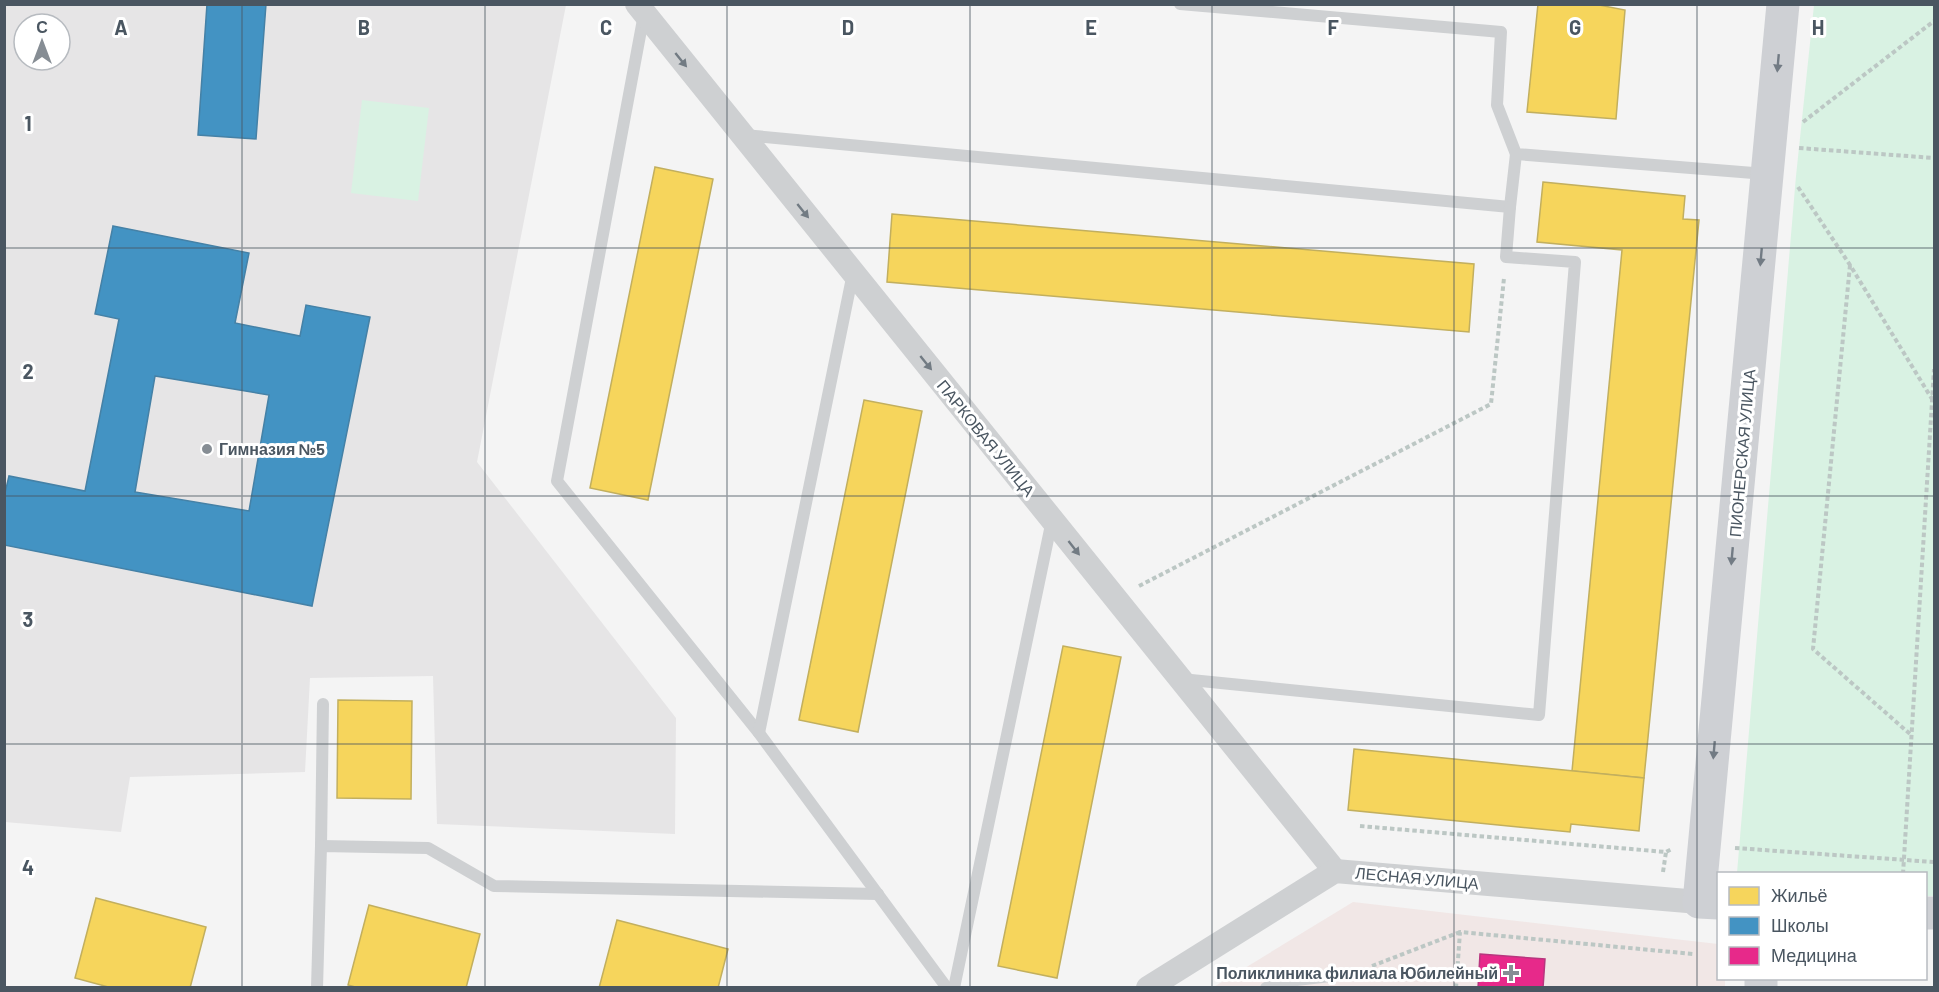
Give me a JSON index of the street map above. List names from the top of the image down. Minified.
{"streets":{"street":["ПАРКОВАЯ УЛИЦА","ПИОНЕРСКАЯ УЛИЦА","ЛЕСНАЯ УЛИЦА"]},"crossings":[["ПАРКОВАЯ УЛИЦА","ЛЕСНАЯ УЛИЦА"],["ПИОНЕРСКАЯ УЛИЦА","ЛЕСНАЯ УЛИЦА"]],"one_way":["ПАРКОВАЯ УЛИЦА","ПИОНЕРСКАЯ УЛИЦА"],"places":{"other":["Гимназия №5"],"health":["Поликлиника филиала Юбилейный"]},"legend":["Жильё","Школы","Медицина"],"north":"top","grid":{"columns":["A","B","C","D","E","F","G","H"],"rows":["1","2","3","4"]}}
